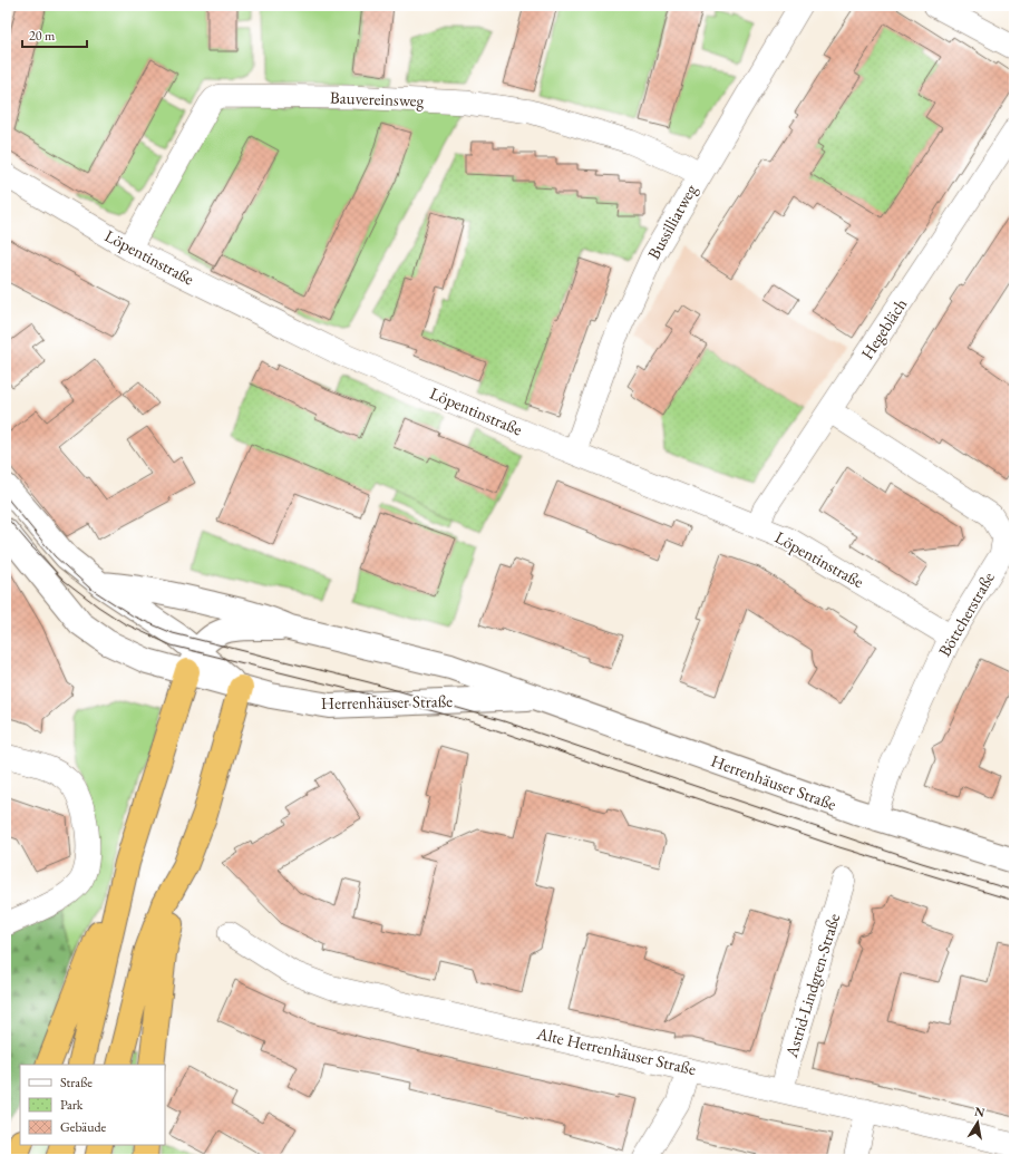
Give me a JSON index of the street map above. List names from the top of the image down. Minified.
{"streets":{"street":["Bauvereinsweg","Bussilliatweg","Löpentinstraße","Hegebläch","Böttcherstraße","Herrenhäuser Straße","Astrid-Lindgren-Straße","Alte Herrenhäuser Straße"]},"crossings":[["Bauvereinsweg","Bussilliatweg"],["Bauvereinsweg","Löpentinstraße"],["Bussilliatweg","Löpentinstraße"],["Löpentinstraße","Hegebläch"],["Löpentinstraße","Böttcherstraße"],["Hegebläch","Böttcherstraße"],["Böttcherstraße","Herrenhäuser Straße"],["Astrid-Lindgren-Straße","Alte Herrenhäuser Straße"]],"legend":["Straße","Park","Gebäude"],"scale_bar":"20 m","north":"top"}
